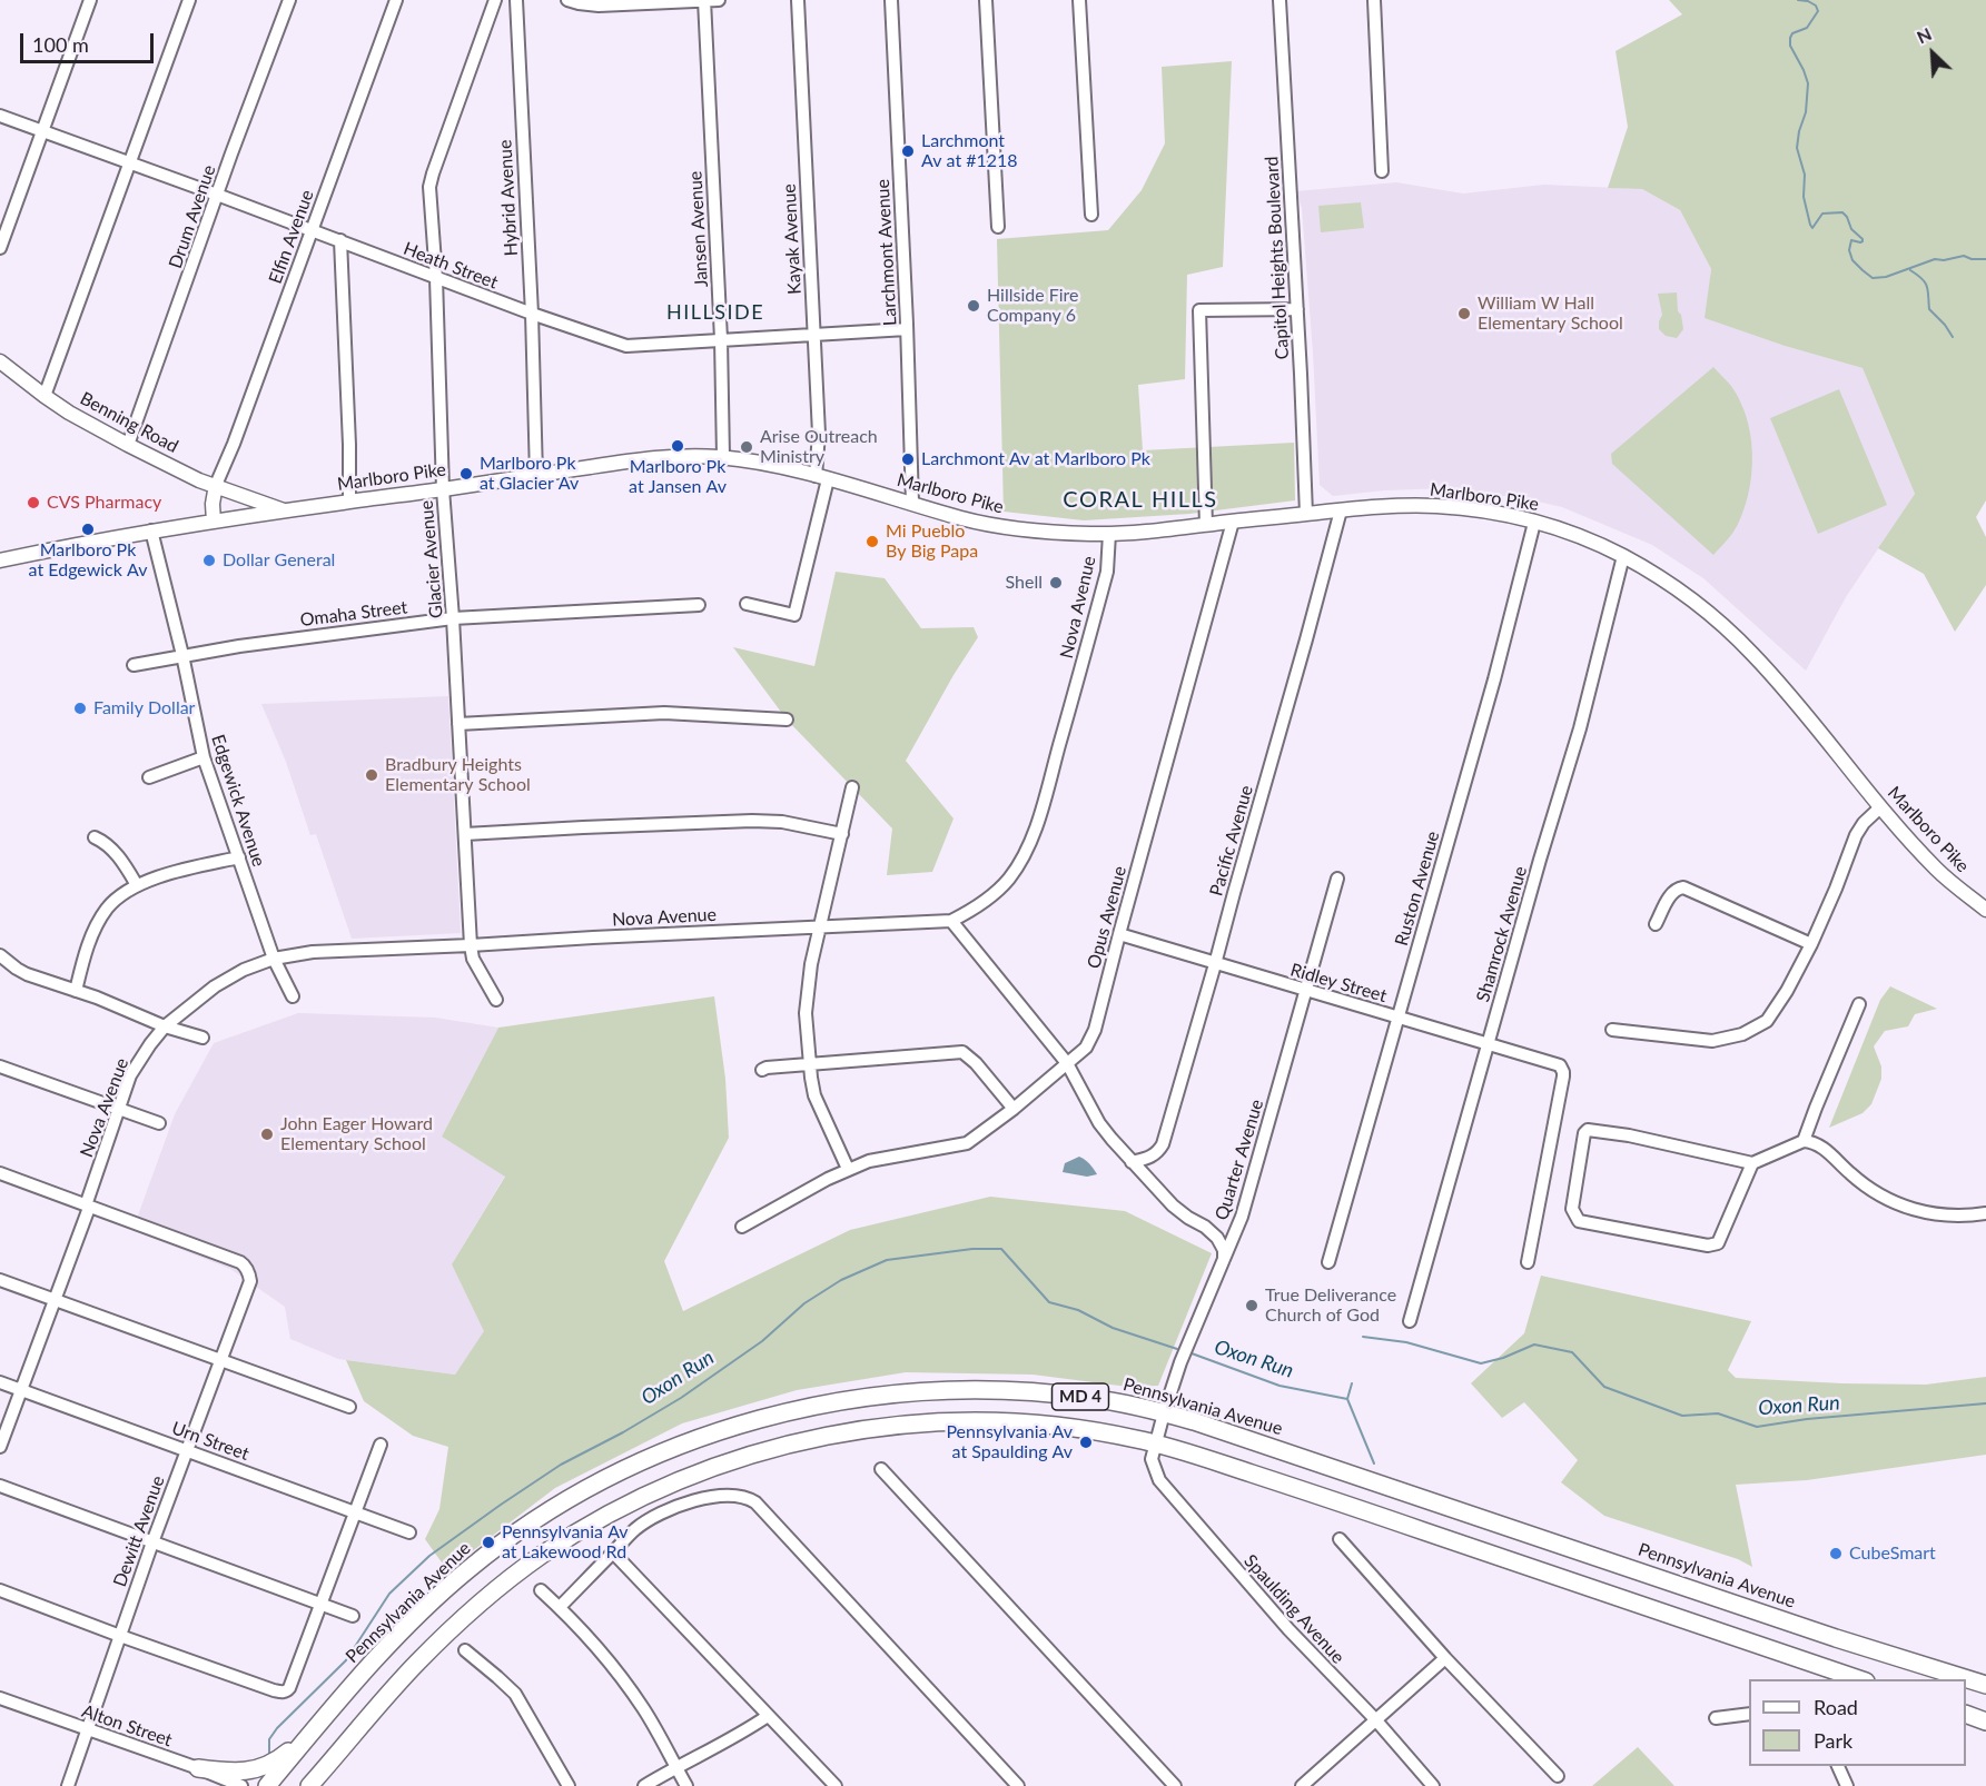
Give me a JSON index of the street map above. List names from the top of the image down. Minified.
{"streets":{"highway":["MD 4","Pennsylvania Avenue"],"main road":["Benning Road","Marlboro Pike"],"street":["Hybrid Avenue","Drum Avenue","Jansen Avenue","Elfin Avenue","Kayak Avenue","Larchmont Avenue","Capitol Heights Boulevard","Heath Street","Glacier Avenue","Nova Avenue","Omaha Street","Edgewick Avenue","Pacific Avenue","Ruston Avenue","Opus Avenue","Shamrock Avenue","Ridley Street","Quarter Avenue","Urn Street","Dewitt Avenue","Spaulding Avenue","Alton Street"]},"crossings":[["Hybrid Avenue","Heath Street"],["Hybrid Avenue","Marlboro Pike"],["Drum Avenue","Heath Street"],["Drum Avenue","Benning Road"],["Jansen Avenue","Heath Street"],["Jansen Avenue","Marlboro Pike"],["Elfin Avenue","Heath Street"],["Elfin Avenue","Benning Road"],["Kayak Avenue","Heath Street"],["Kayak Avenue","Marlboro Pike"],["Larchmont Avenue","Heath Street"],["Larchmont Avenue","Marlboro Pike"],["Capitol Heights Boulevard","Marlboro Pike"],["Heath Street","Glacier Avenue"],["Benning Road","Marlboro Pike"],["Marlboro Pike","Glacier Avenue"],["Marlboro Pike","Nova Avenue"],["Marlboro Pike","Edgewick Avenue"],["Marlboro Pike","Pacific Avenue"],["Marlboro Pike","Ruston Avenue"],["Marlboro Pike","Opus Avenue"],["Marlboro Pike","Shamrock Avenue"],["Glacier Avenue","Nova Avenue"],["Glacier Avenue","Omaha Street"],["Nova Avenue","Edgewick Avenue"],["Nova Avenue","Urn Street"],["Nova Avenue","Dewitt Avenue"],["Omaha Street","Edgewick Avenue"],["Pacific Avenue","Ridley Street"],["Ruston Avenue","Ridley Street"],["Opus Avenue","Ridley Street"],["Shamrock Avenue","Ridley Street"],["Ridley Street","Quarter Avenue"],["Quarter Avenue","MD 4"],["Quarter Avenue","Pennsylvania Avenue"],["Quarter Avenue","Spaulding Avenue"],["MD 4","Spaulding Avenue"],["Urn Street","Dewitt Avenue"],["Dewitt Avenue","Alton Street"]],"districts":["HILLSIDE","CORAL HILLS"],"water":["Oxon Run"],"places":["Larchmont Av at #1218","Hillside Fire Company 6","William W Hall Elementary School","Marlboro Pk at Jansen Av","Arise Outreach Ministry","Larchmont Av at Marlboro Pk","Marlboro Pk at Glacier Av","CVS Pharmacy","Marlboro Pk at Edgewick Av","Mi Pueblo By Big Papa","Dollar General","Shell","Family Dollar","Bradbury Heights Elementary School","John Eager Howard Elementary School","True Deliverance Church of God","Pennsylvania Av at Spaulding Av","Pennsylvania Av at Lakewood Rd","CubeSmart"],"legend":["Road","Park"],"scale_bar":"100 m","north":"top left"}
